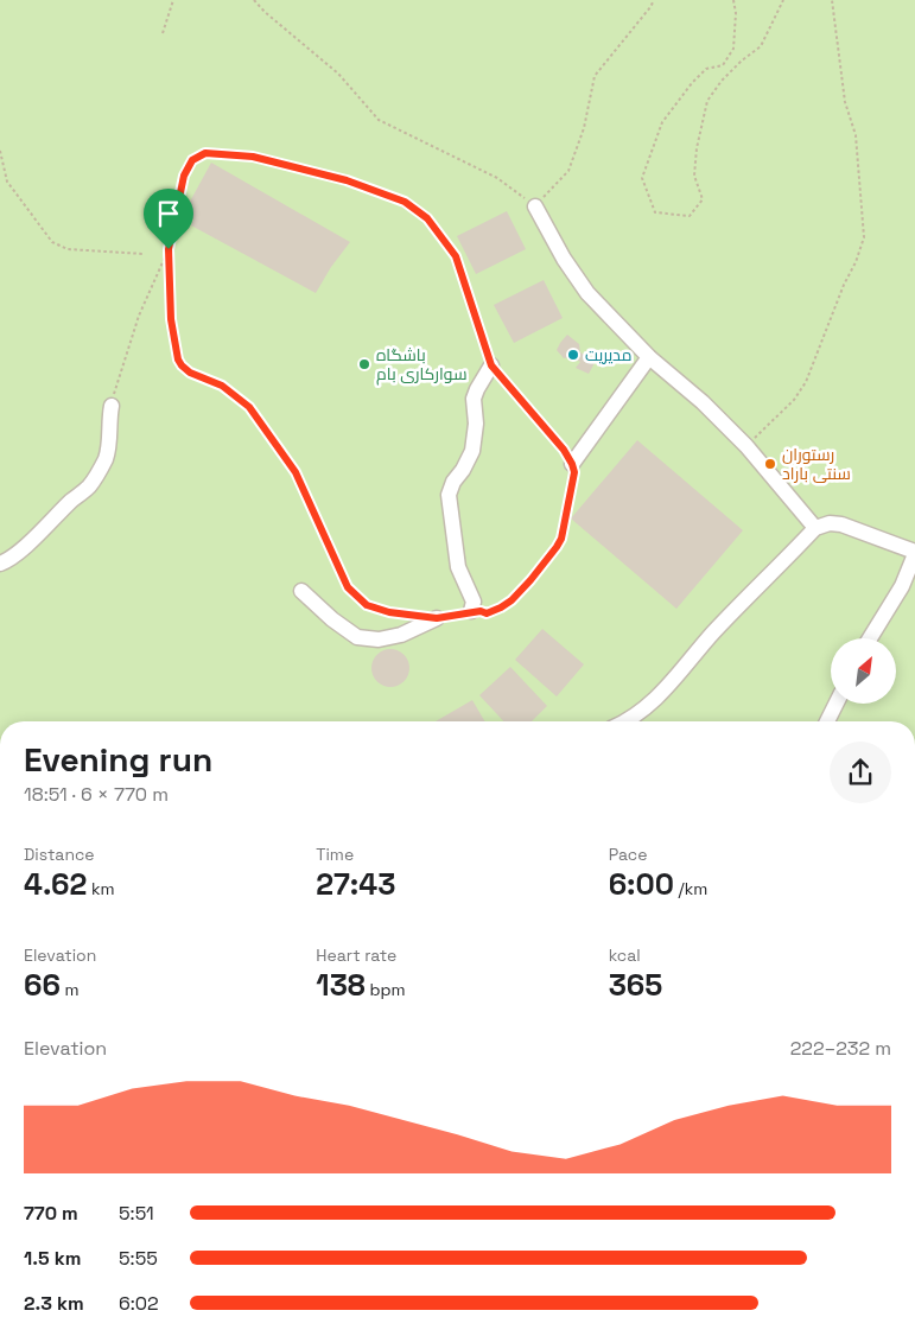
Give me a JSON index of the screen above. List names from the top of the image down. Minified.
{"places":["مدیریت","باشگاه سوارکاری بام","رستوران سنتی باراد"],"north":"top right","page":{"heading":["Evening run","18:51 · 6 × 770 m"],"stats":[["Distance","4.62 km"],["Time","27:43"],["Pace","6:00 /km"],["Elevation","66 m"],["Heart rate","138 bpm"],["kcal","365"]],"chart":["Elevation","222–232 m"],"list":[{"name":"770 m","note":"5:51"},{"name":"1.5 km","note":"5:55"},{"name":"2.3 km","note":"6:02"}]}}
